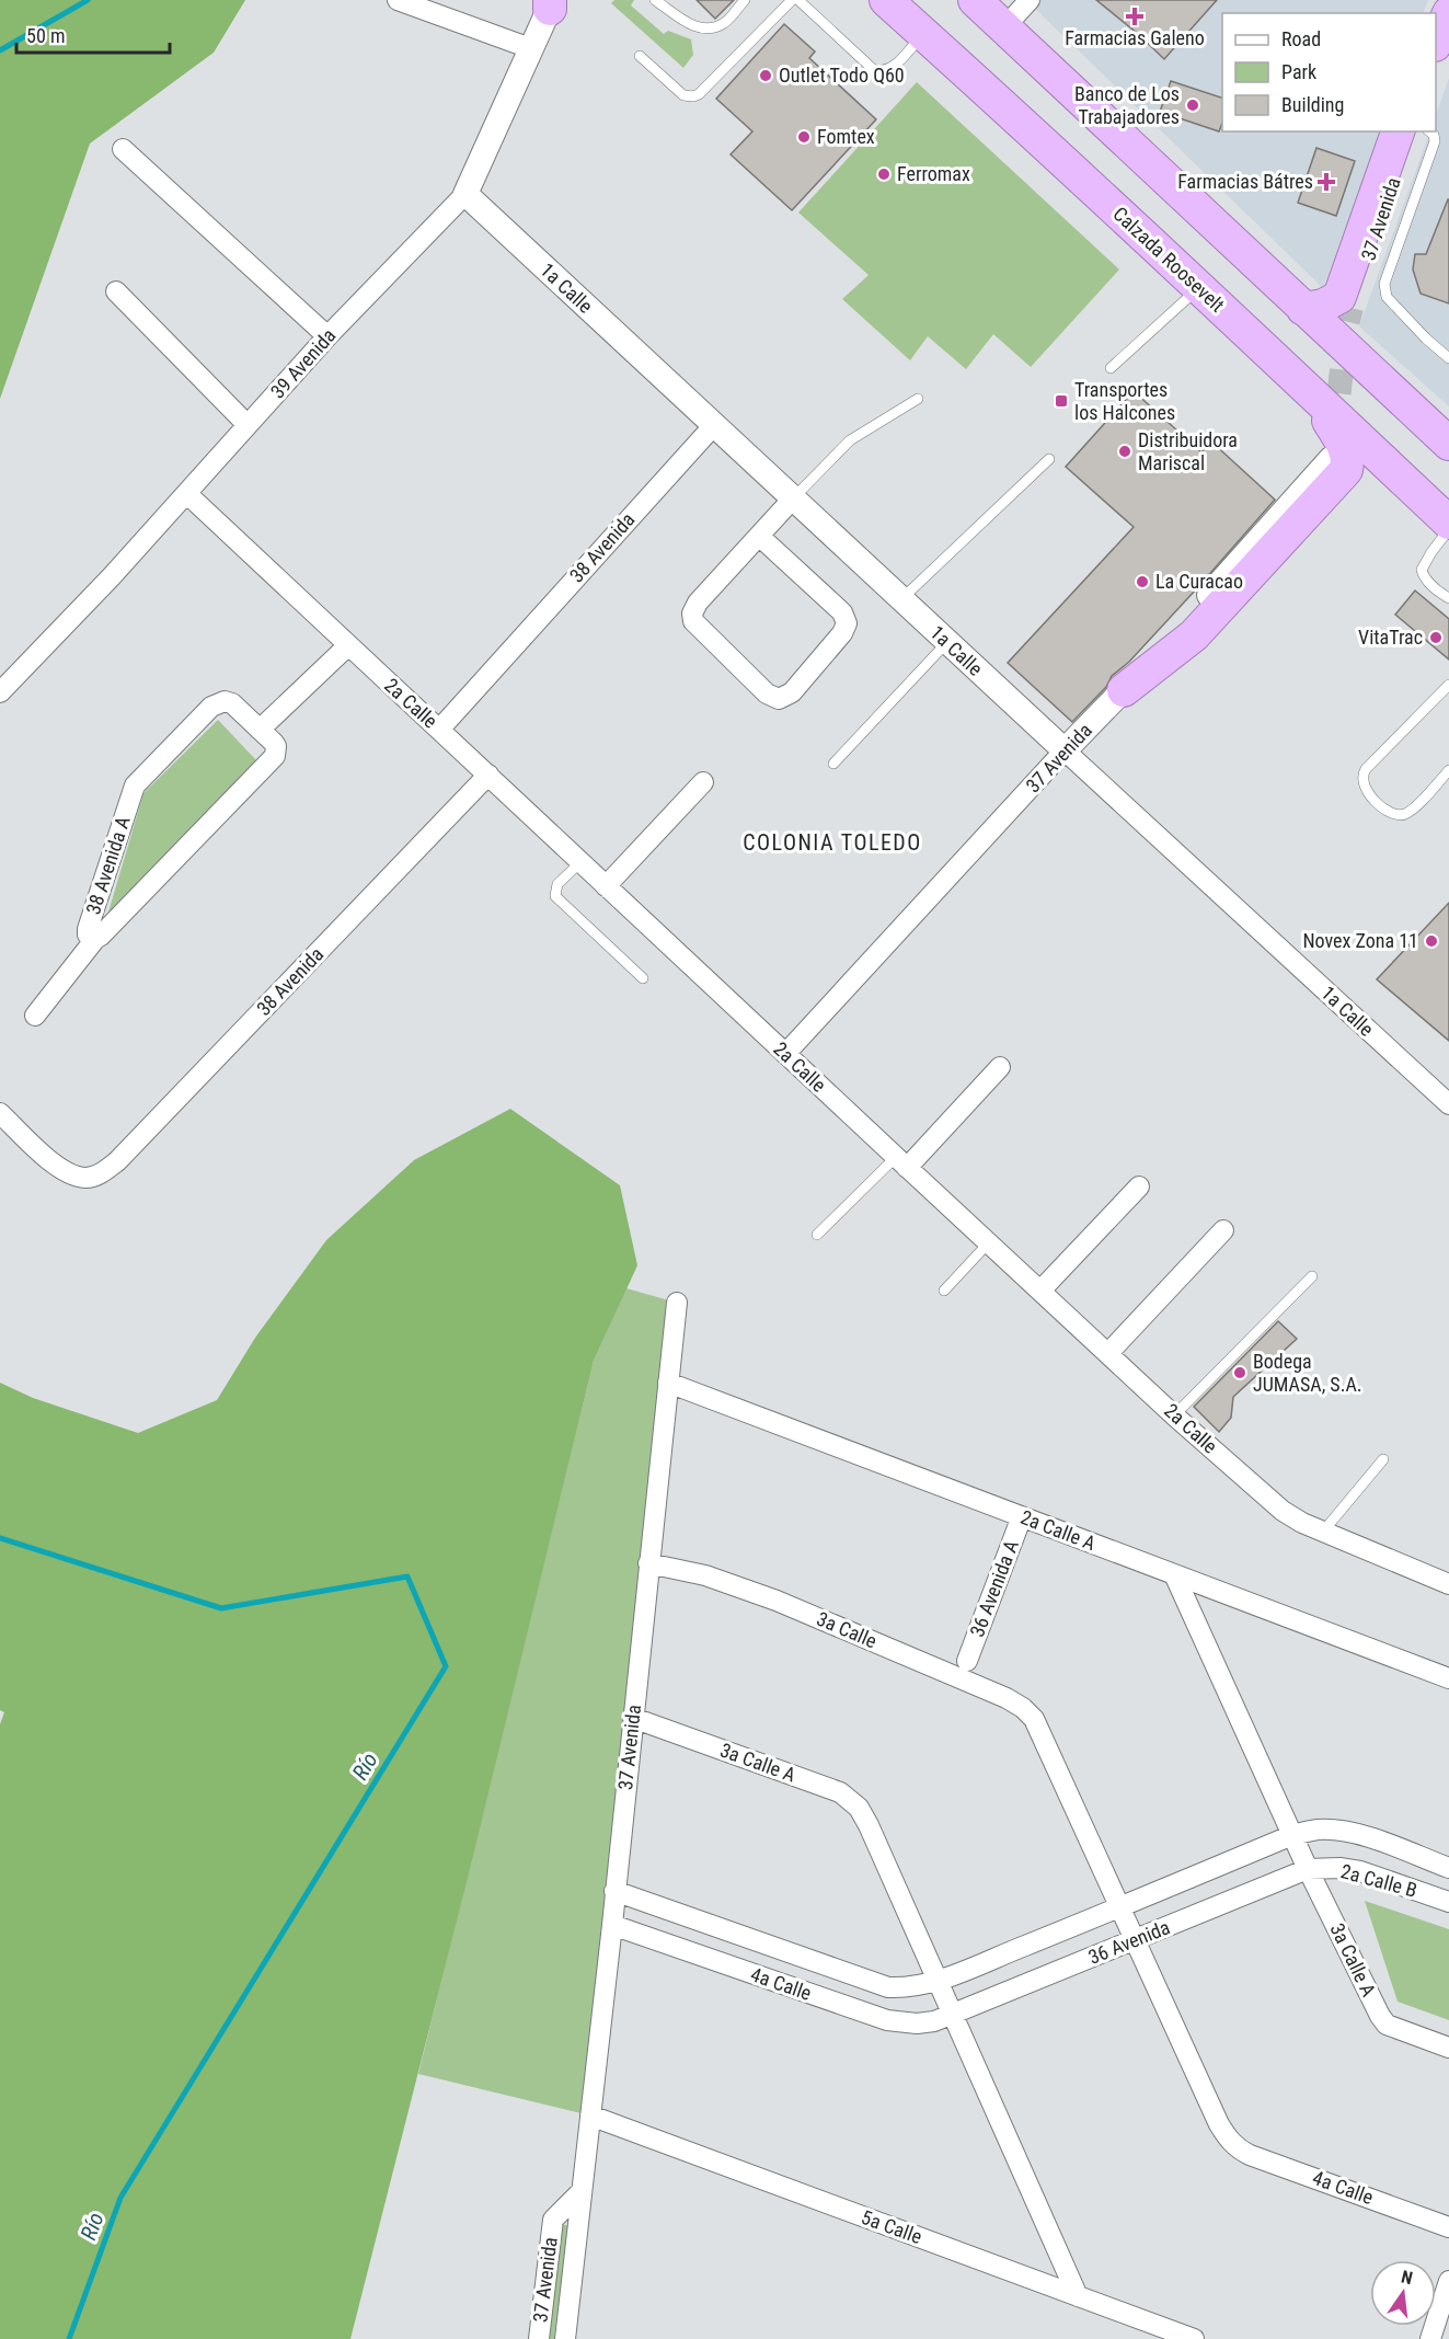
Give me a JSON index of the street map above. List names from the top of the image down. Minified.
{"streets":{"highway":["Calzada Roosevelt"],"street":["37 Avenida","1a Calle","39 Avenida","38 Avenida","2a Calle","38 Avenida A","2a Calle A","36 Avenida A","3a Calle","3a Calle A","2a Calle B","36 Avenida","4a Calle","5a Calle"]},"crossings":[["37 Avenida","1a Calle"],["37 Avenida","2a Calle"],["37 Avenida","2a Calle A"],["37 Avenida","3a Calle"],["37 Avenida","3a Calle A"],["37 Avenida","4a Calle"],["37 Avenida","5a Calle"],["1a Calle","39 Avenida"],["1a Calle","38 Avenida"],["39 Avenida","2a Calle"],["38 Avenida","2a Calle"],["2a Calle A","36 Avenida A"],["2a Calle A","3a Calle A"],["3a Calle","36 Avenida"],["3a Calle A","2a Calle B"],["3a Calle A","36 Avenida"],["3a Calle A","4a Calle"],["3a Calle A","5a Calle"],["2a Calle B","36 Avenida"],["36 Avenida","4a Calle"]],"districts":["COLONIA TOLEDO"],"water":["Río"],"places":{"health":["Farmacias Galeno","Farmacias Bátres"],"other":["Outlet Todo Q60","Banco de Los Trabajadores","Fomtex","Ferromax","Distribuidora Mariscal","La Curacao","VitaTrac","Novex Zona 11","Bodega JUMASA, S.A."],"transit":["Transportes los Halcones"]},"legend":["Road","Park","Building"],"scale_bar":"50 m","north":"top"}
